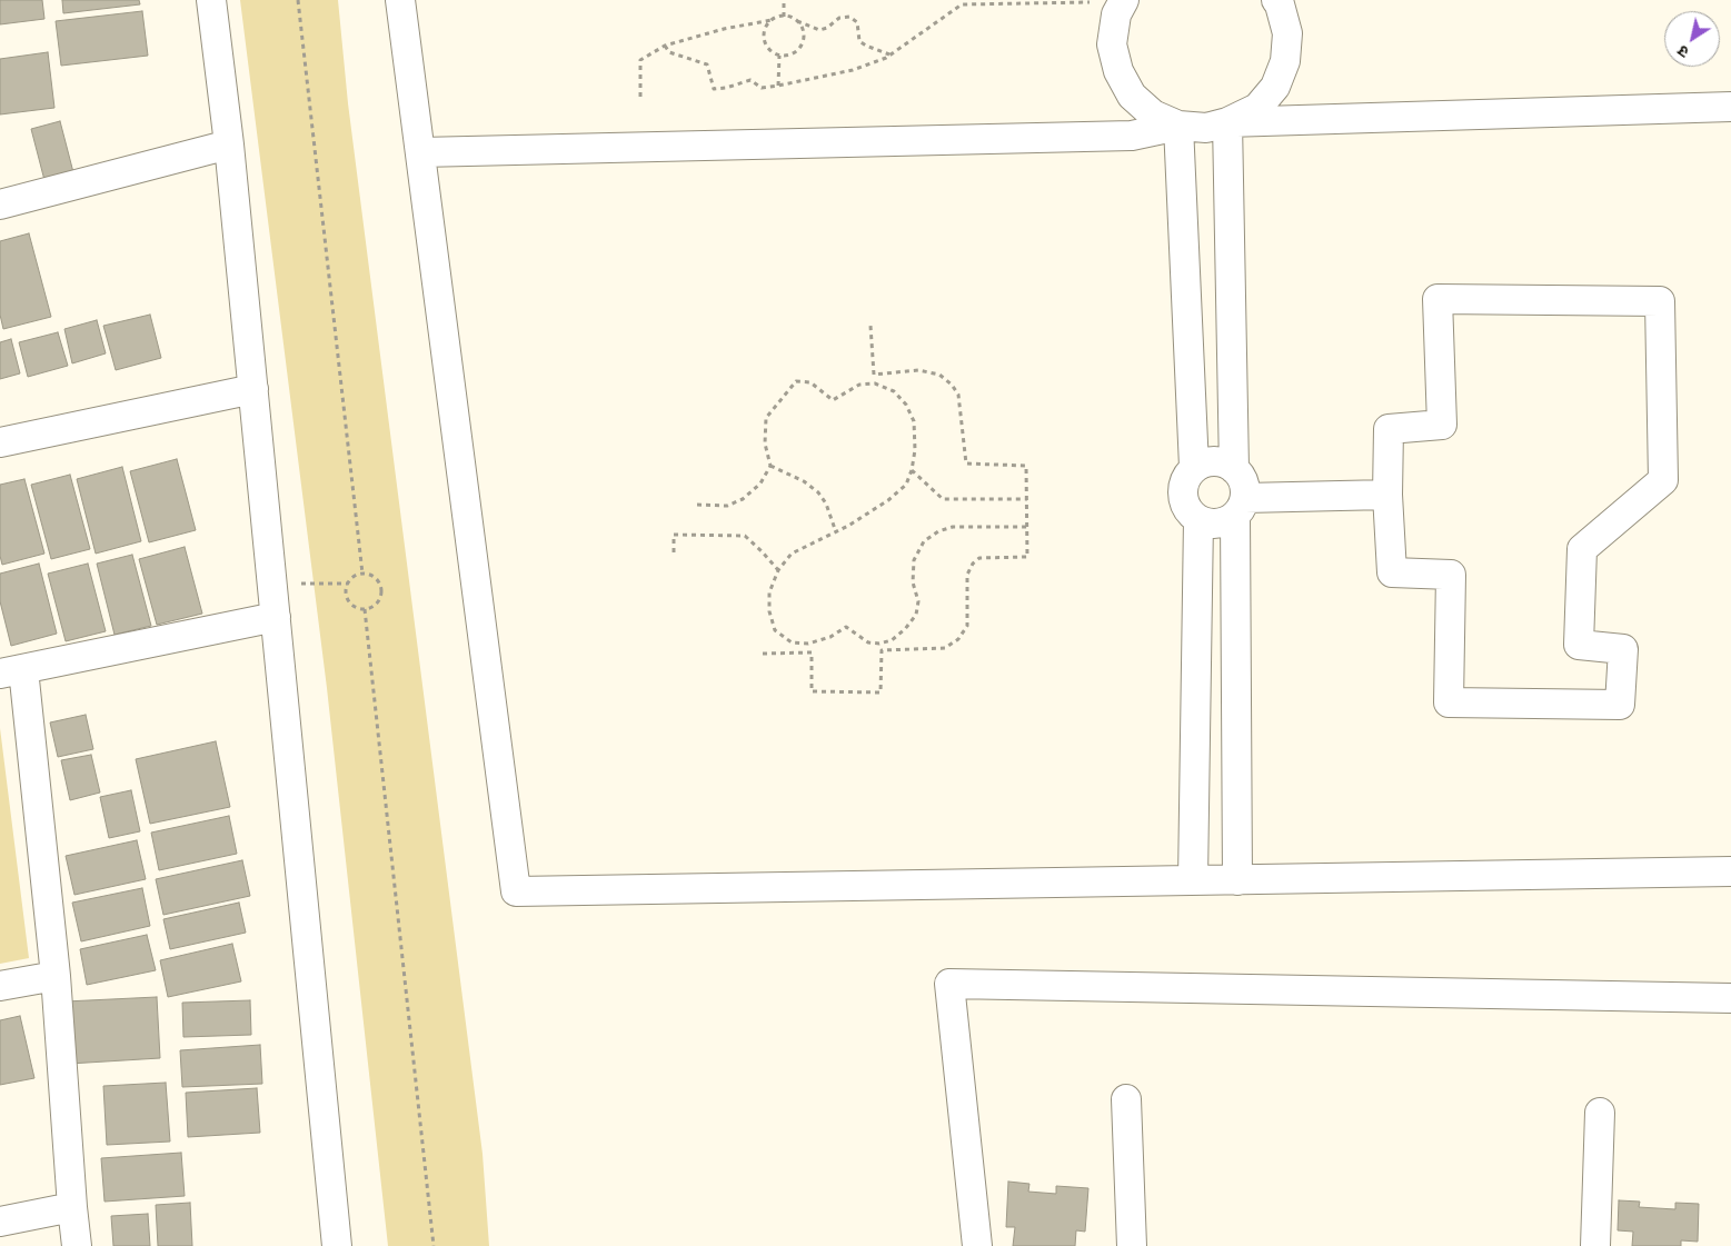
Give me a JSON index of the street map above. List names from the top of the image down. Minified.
{"north":"bottom left"}
